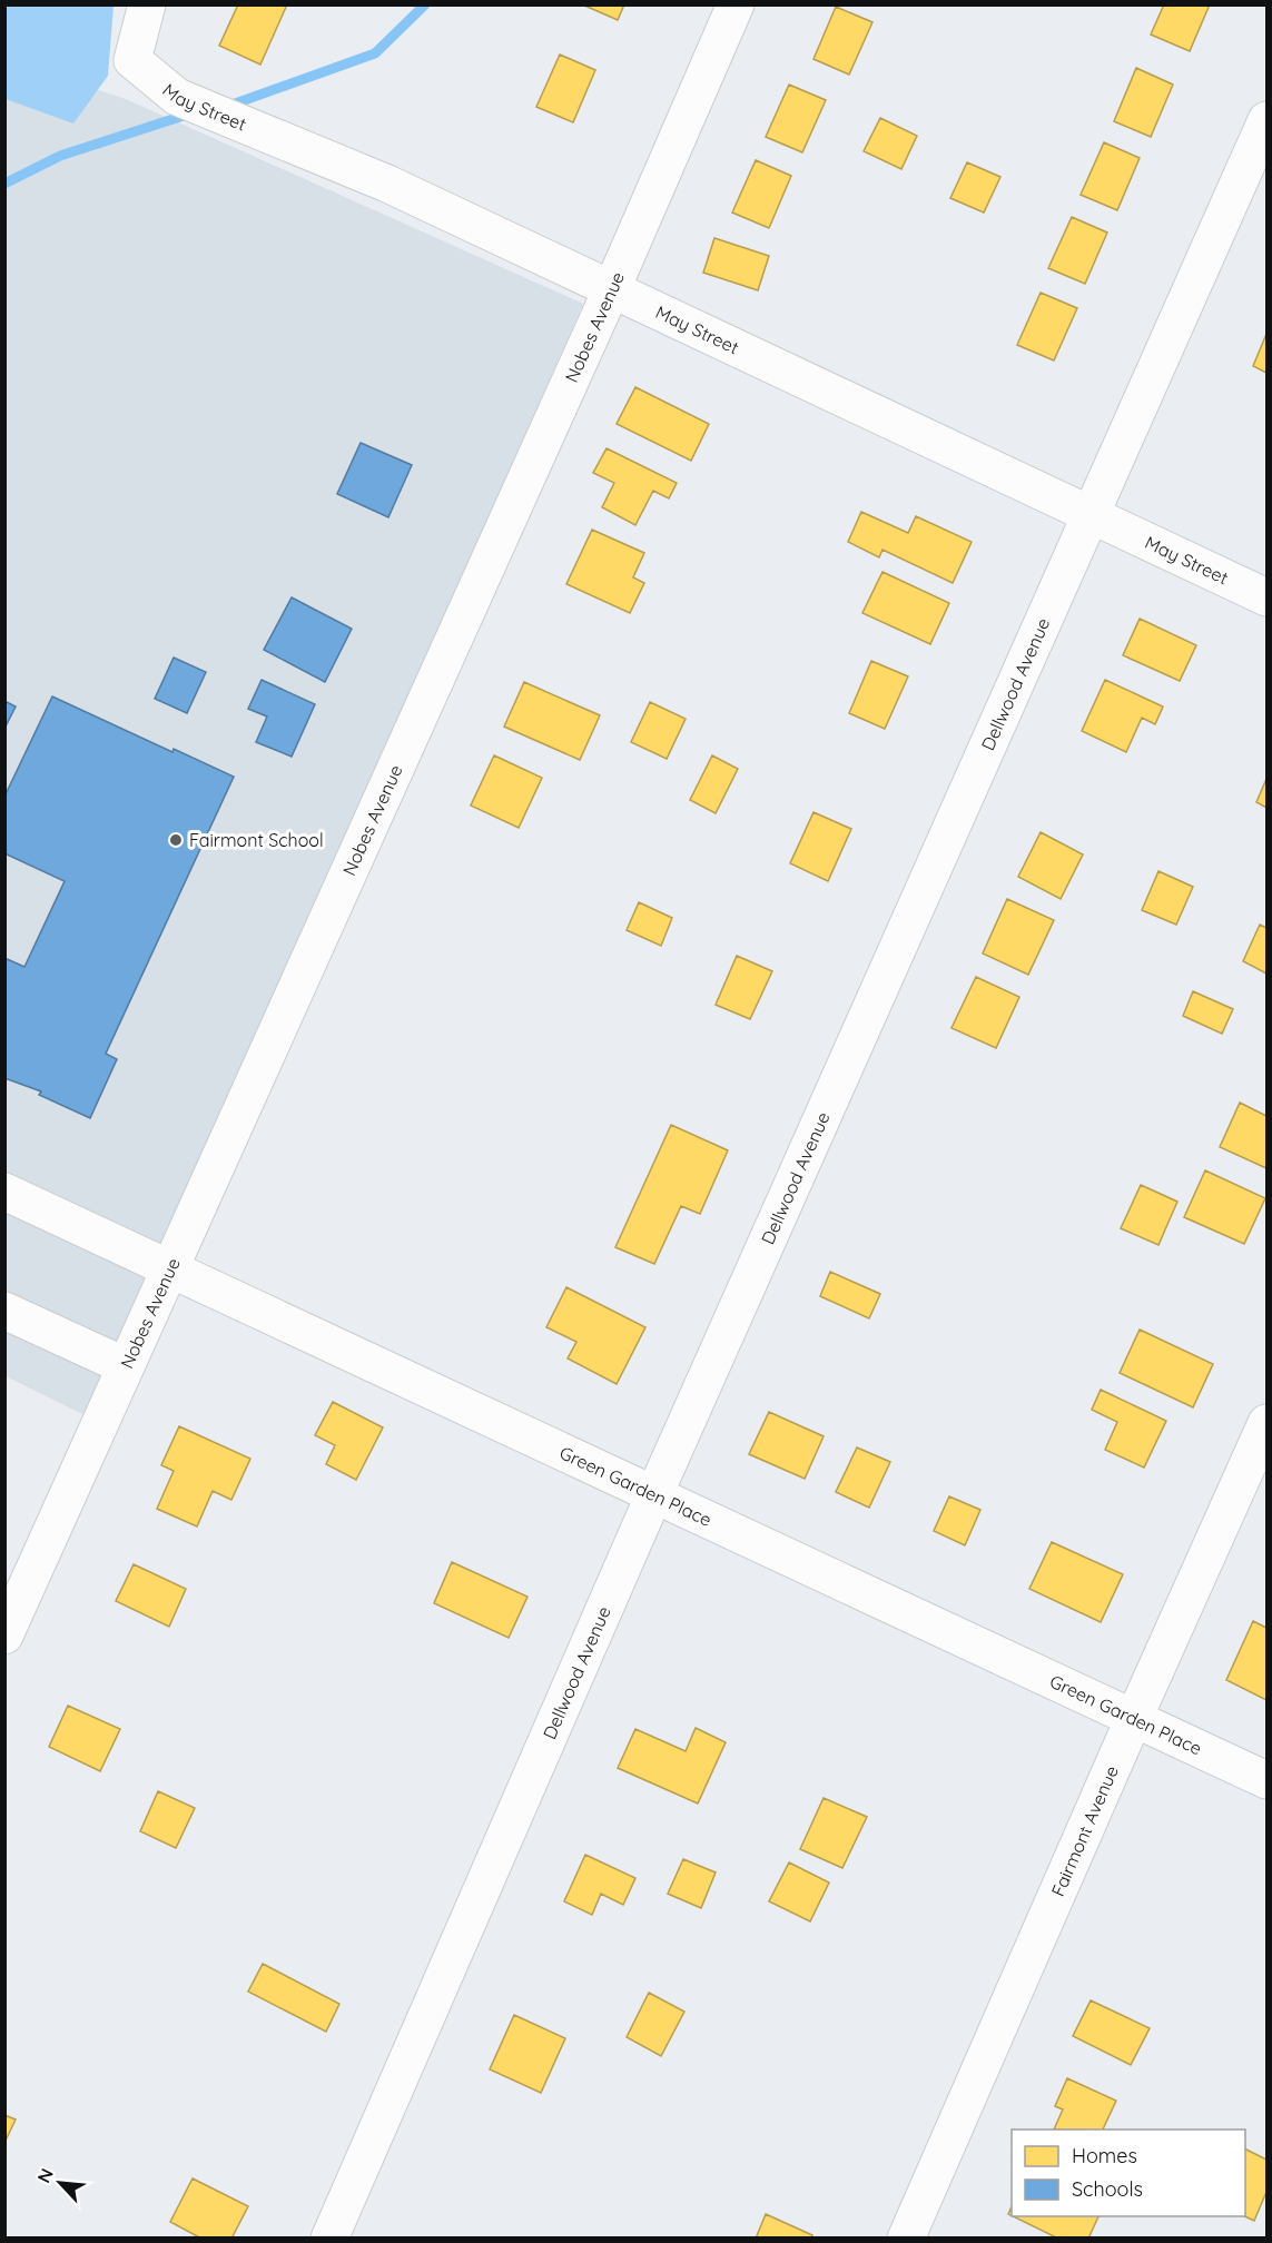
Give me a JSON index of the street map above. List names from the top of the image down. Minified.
{"streets":{"street":["May Street","Nobes Avenue","Dellwood Avenue","Green Garden Place","Fairmont Avenue"]},"crossings":[["May Street","Nobes Avenue"],["May Street","Dellwood Avenue"],["Nobes Avenue","Green Garden Place"],["Dellwood Avenue","Green Garden Place"],["Green Garden Place","Fairmont Avenue"]],"places":["Fairmont School"],"legend":["Homes","Schools"],"north":"top left"}
